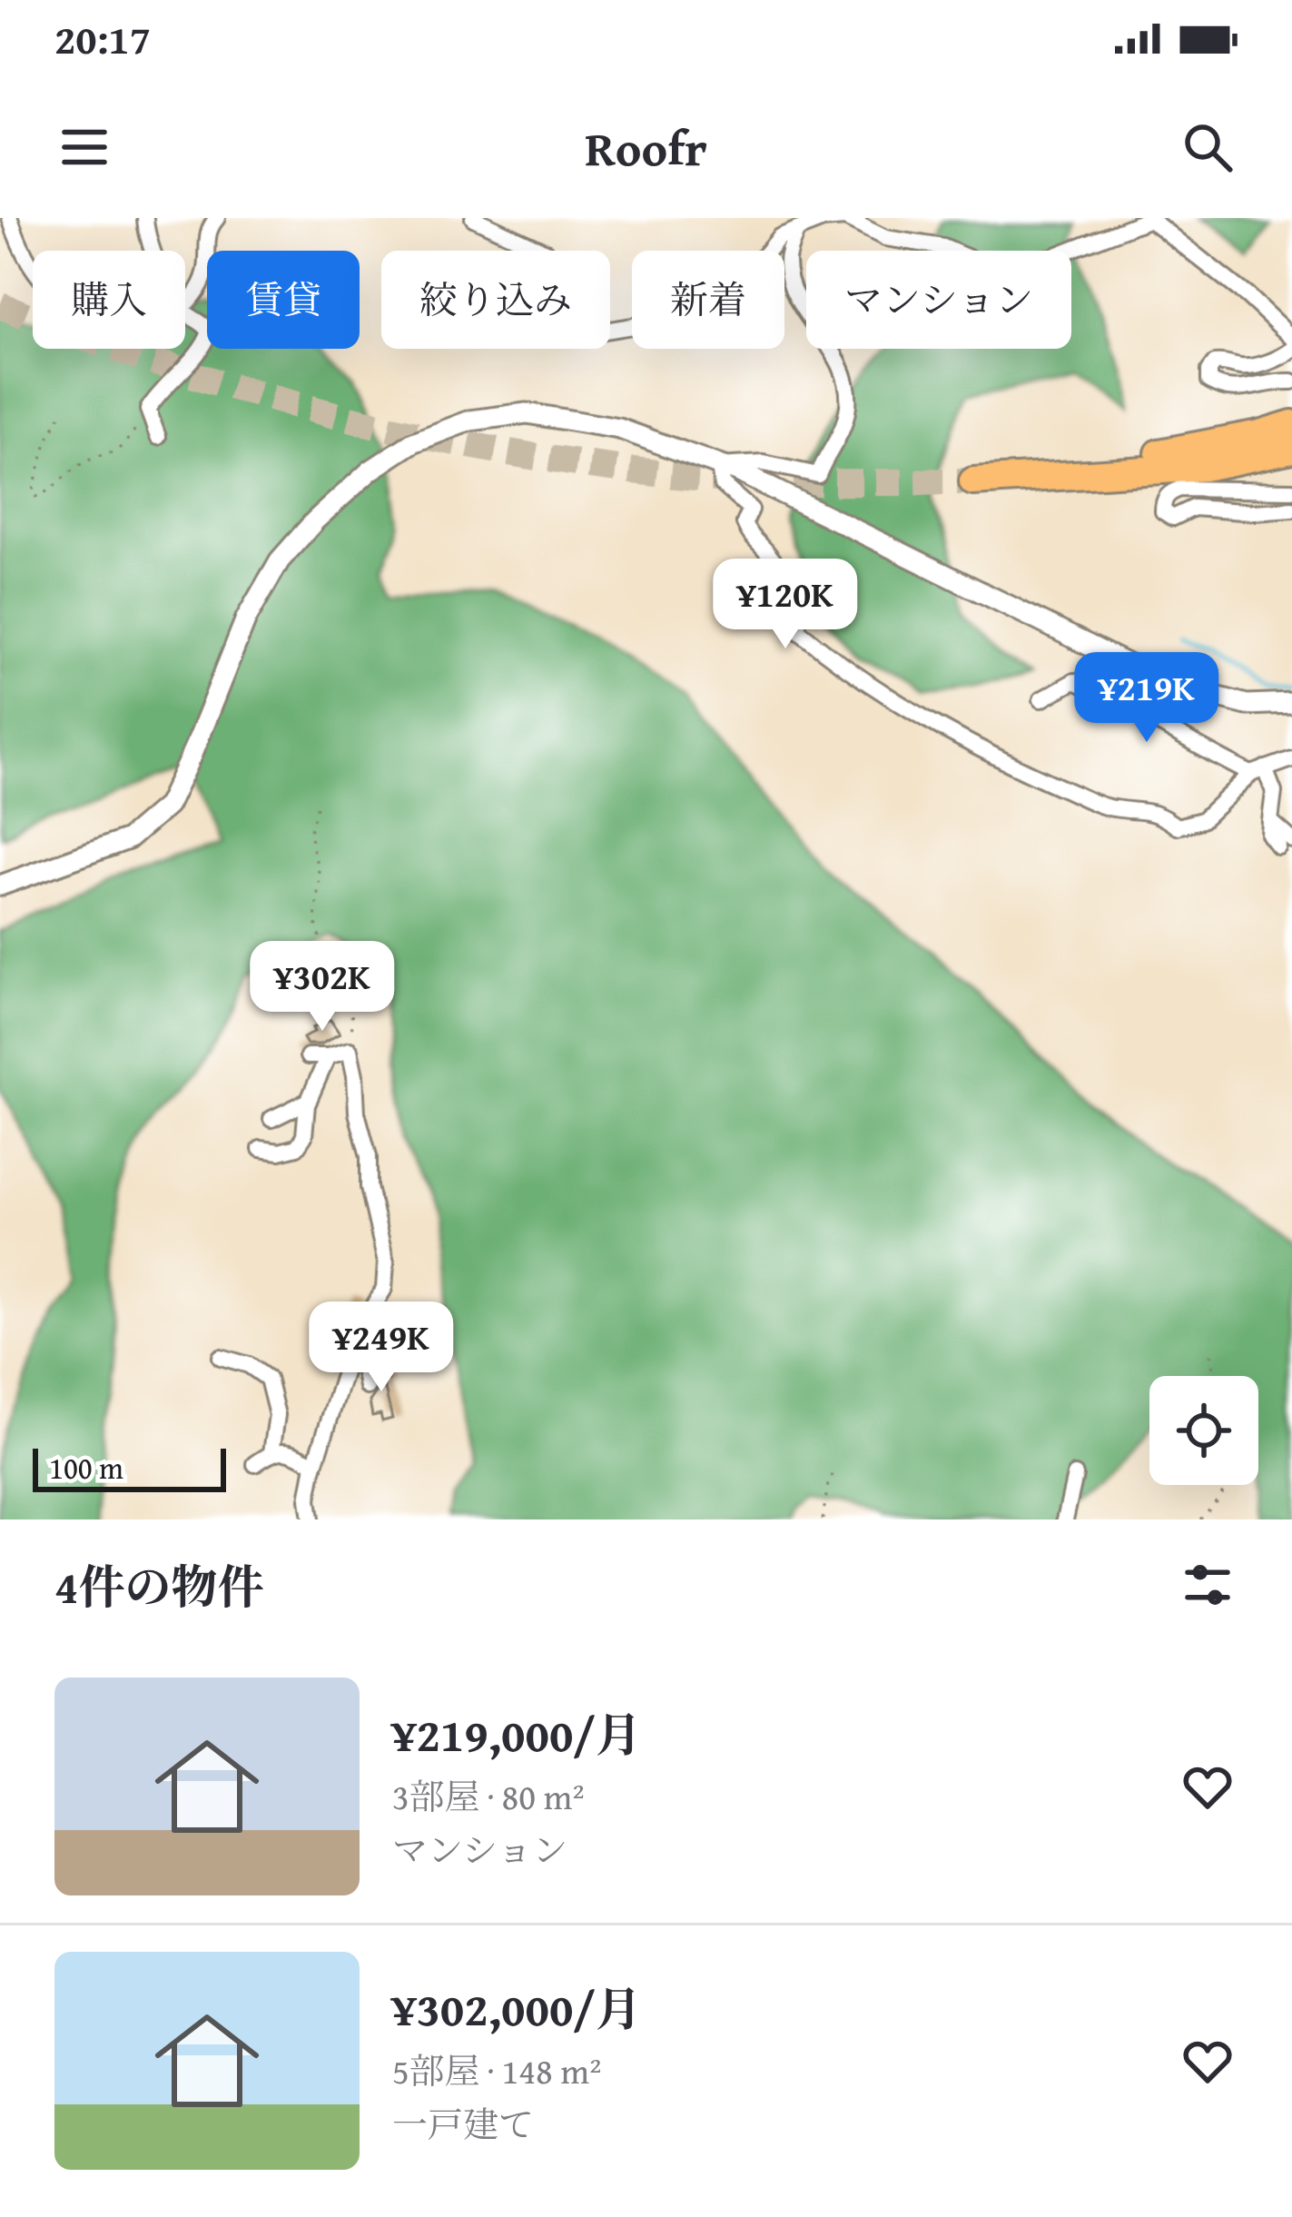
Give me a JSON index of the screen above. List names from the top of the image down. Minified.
{"scale_bar":"100 m","page":{"status":"20:17","header":"Roofr","chip":["購入","賃貸","絞り込み","新着","マンション"],"price":["¥120K","¥219K","¥302K","¥249K"],"scale":"100 m","heading":"4件の物件","list":[{"name":"¥219,000/月","note":"3部屋 · 80 m² · マンション"},{"name":"¥302,000/月","note":"5部屋 · 148 m² · 一戸建て"}]}}
